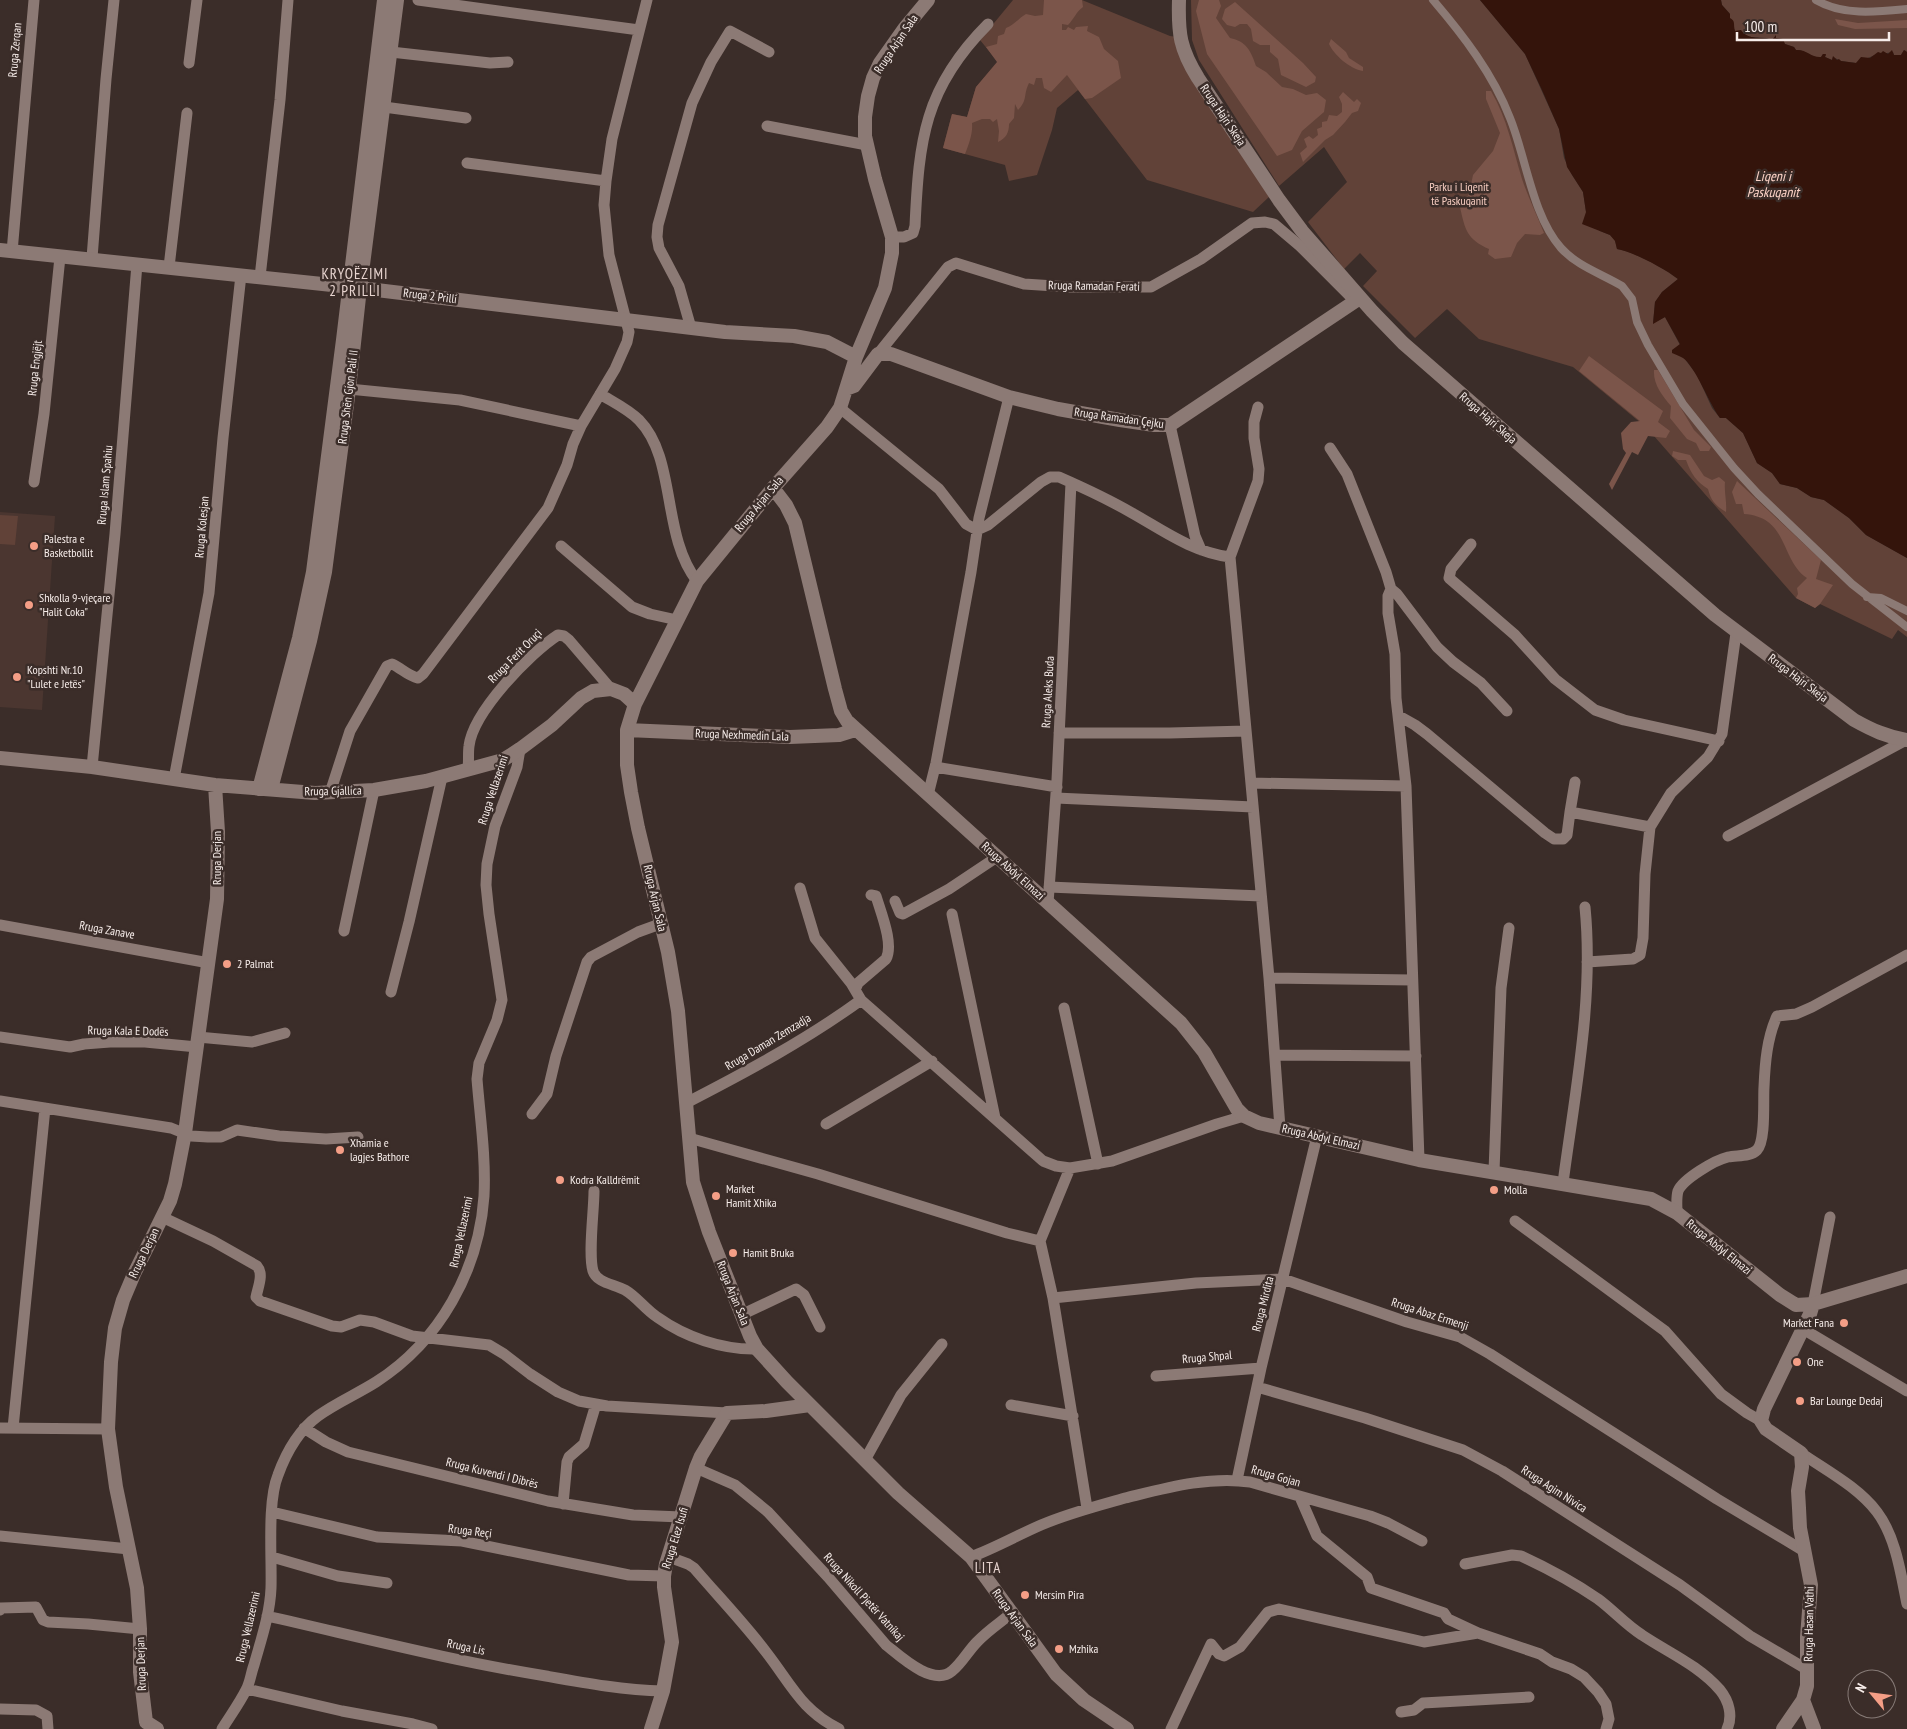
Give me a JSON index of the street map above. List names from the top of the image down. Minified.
{"streets":{"street":["Rruga Arjan Sala","Rruga Zerqan","Rruga Hajri Skeja","Rruga Ramadan Ferati","Rruga 2 Prilli","Rruga Engjëjt","Rruga Shën Gjon Pali II","Rruga Ramadan Çejku","Rruga Islam Spahiu","Rruga Kolesjan","Rruga Ferit Oruçi","Rruga Aleks Buda","Rruga Nexhmedin Lala","Rruga Vellazerimi","Rruga Gjallica","Rruga Derjan","Rruga Abdyl Elmazi","Rruga Zanave","Rruga Kala E Dodës","Rruga Daman Zemzadja","Rruga Mirdita","Rruga Abaz Ermenji","Rruga Shpal","Rruga Kuvendi I Dibrës","Rruga Gojan","Rruga Agim Nivica","Rruga Reçi","Rruga Elez Isufi","Rruga Nikoll Pjetër Vatnikaj","Rruga Hasan Vathi","Rruga Lis"]},"crossings":[["Rruga Arjan Sala","Rruga Ramadan Ferati"],["Rruga Arjan Sala","Rruga 2 Prilli"],["Rruga Arjan Sala","Rruga Nexhmedin Lala"],["Rruga Arjan Sala","Rruga Abdyl Elmazi"],["Rruga Arjan Sala","Rruga Daman Zemzadja"],["Rruga Arjan Sala","Rruga Gojan"],["Rruga Arjan Sala","Rruga Nikoll Pjetër Vatnikaj"],["Rruga Zerqan","Rruga 2 Prilli"],["Rruga Hajri Skeja","Rruga Ramadan Ferati"],["Rruga Hajri Skeja","Rruga Ramadan Çejku"],["Rruga Ramadan Ferati","Rruga Ramadan Çejku"],["Rruga 2 Prilli","Rruga Engjëjt"],["Rruga 2 Prilli","Rruga Shën Gjon Pali II"],["Rruga 2 Prilli","Rruga Islam Spahiu"],["Rruga 2 Prilli","Rruga Kolesjan"],["Rruga Shën Gjon Pali II","Rruga Gjallica"],["Rruga Islam Spahiu","Rruga Gjallica"],["Rruga Kolesjan","Rruga Gjallica"],["Rruga Ferit Oruçi","Rruga Gjallica"],["Rruga Aleks Buda","Rruga Abdyl Elmazi"],["Rruga Nexhmedin Lala","Rruga Abdyl Elmazi"],["Rruga Vellazerimi","Rruga Gjallica"],["Rruga Vellazerimi","Rruga Kuvendi I Dibrës"],["Rruga Vellazerimi","Rruga Reçi"],["Rruga Vellazerimi","Rruga Lis"],["Rruga Gjallica","Rruga Derjan"],["Rruga Derjan","Rruga Zanave"],["Rruga Derjan","Rruga Kala E Dodës"],["Rruga Abdyl Elmazi","Rruga Mirdita"],["Rruga Mirdita","Rruga Abaz Ermenji"],["Rruga Mirdita","Rruga Shpal"],["Rruga Mirdita","Rruga Gojan"],["Rruga Mirdita","Rruga Agim Nivica"],["Rruga Abaz Ermenji","Rruga Hasan Vathi"],["Rruga Kuvendi I Dibrës","Rruga Elez Isufi"],["Rruga Agim Nivica","Rruga Hasan Vathi"],["Rruga Reçi","Rruga Elez Isufi"],["Rruga Elez Isufi","Rruga Nikoll Pjetër Vatnikaj"],["Rruga Elez Isufi","Rruga Lis"]],"districts":["KRYQËZIMI 2 PRILLI","LITA"],"water":["Liqeni i Paskuqanit"],"parks":["Parku i Liqenit të Paskuqanit"],"places":["Palestra e Basketbollit","Shkolla 9-vjeçare \"Halit Coka\"","Kopshti Nr.10 \"Lulet e Jetës\"","2 Palmat","Xhamia e lagjes Bathore","Kodra Kalldrëmit","Molla","Market Hamit Xhika","Hamit Bruka","Market Fana","One","Bar Lounge Dedaj","Mersim Pira","Mzhika"],"scale_bar":"100 m","north":"top left"}
